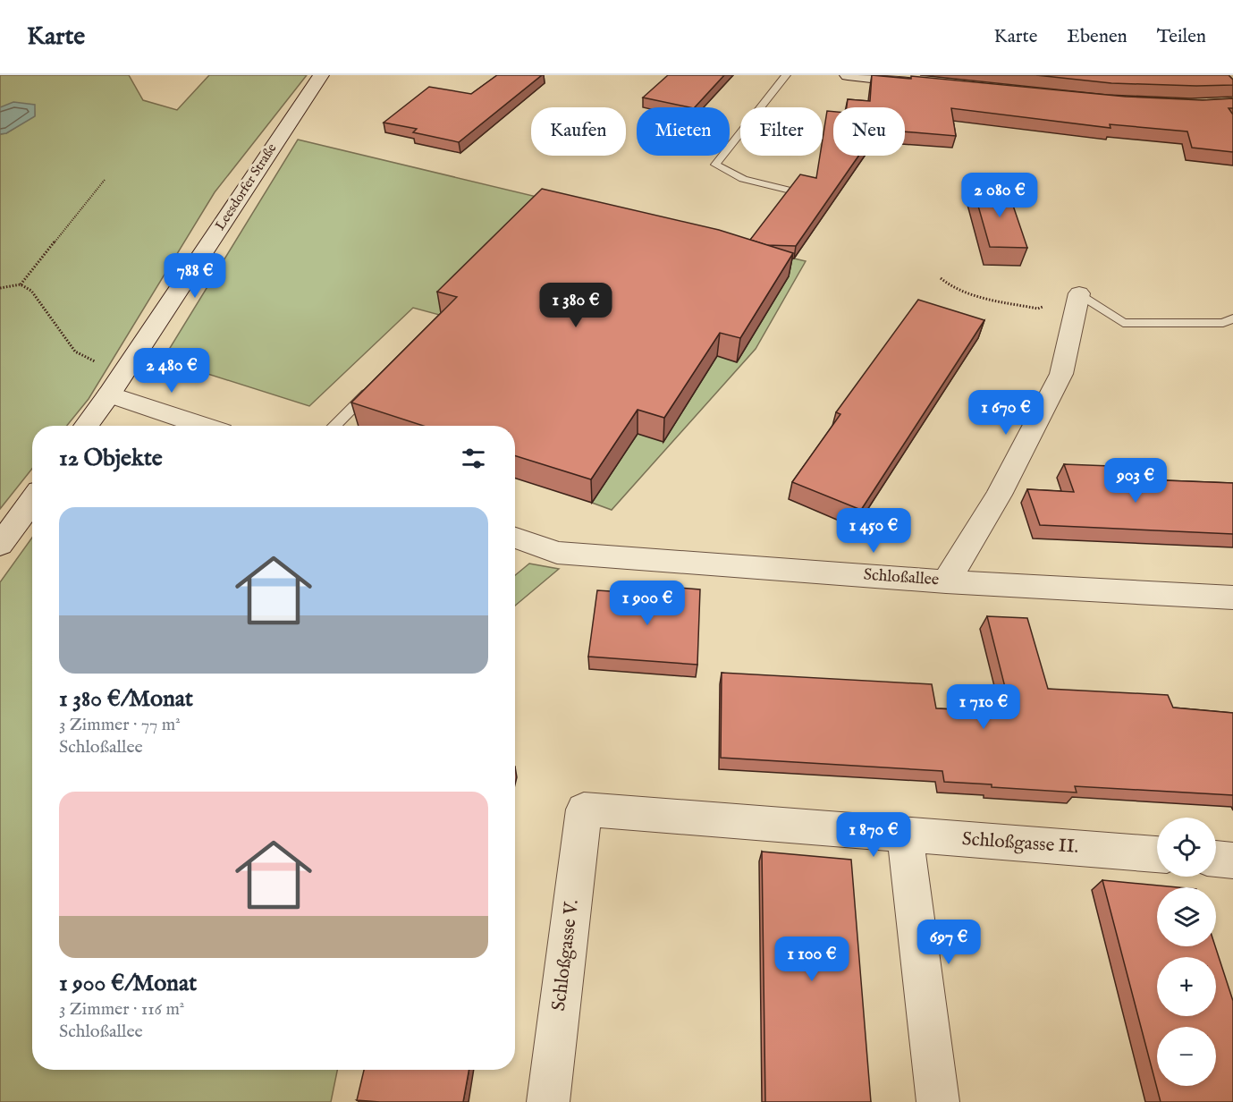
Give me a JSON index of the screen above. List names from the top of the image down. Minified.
{"streets":{"street":["Leesdorfer Straße","Schloßallee","Schloßgasse II.","Schloßgasse V."]},"crossings":[["Schloßgasse II.","Schloßgasse V."]],"page":{"header":"Karte","nav":["Karte","Ebenen","Teilen"],"chip":["Kaufen","Mieten","Filter","Neu"],"price":["2 080 €","788 €","1 380 €","2 480 €","1 670 €","903 €","1 450 €","1 900 €","1 710 €","1 870 €","697 €","1 100 €"],"heading":"12 Objekte","list":[{"name":"1 380 €/Monat","note":"3 Zimmer · 77 m² · Schloßallee"},{"name":"1 900 €/Monat","note":"3 Zimmer · 116 m² · Schloßallee"}],"map_buttons":["+","−"]}}
